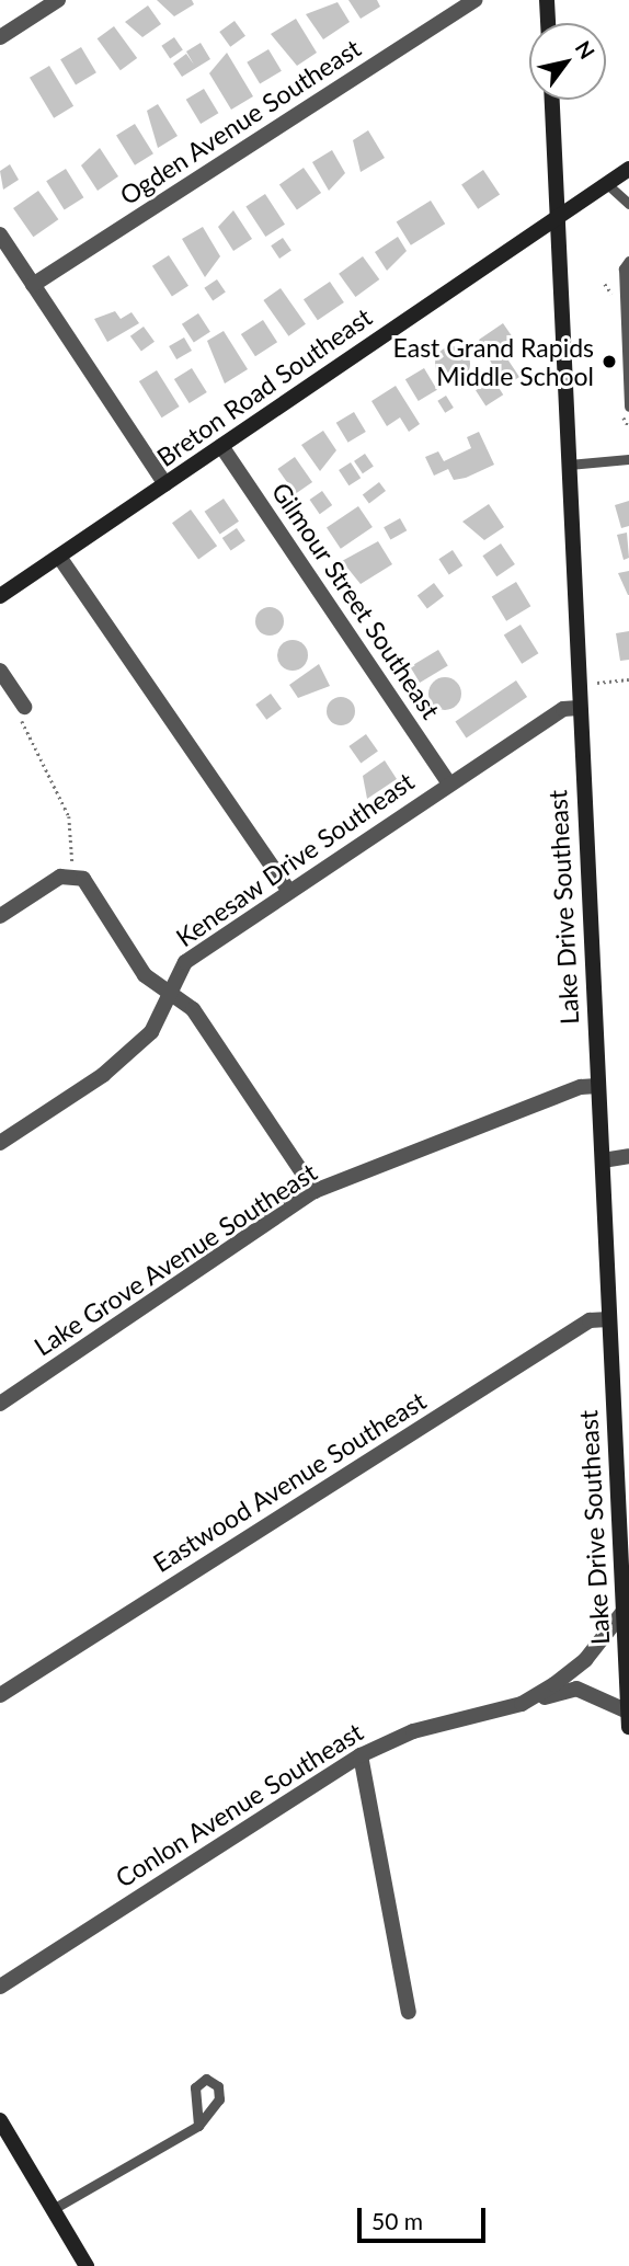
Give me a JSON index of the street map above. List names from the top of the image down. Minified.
{"streets":{"main road":["Breton Road Southeast","Lake Drive Southeast"],"street":["Ogden Avenue Southeast","Gilmour Street Southeast","Kenesaw Drive Southeast","Lake Grove Avenue Southeast","Eastwood Avenue Southeast","Conlon Avenue Southeast"]},"crossings":[["Breton Road Southeast","Gilmour Street Southeast"],["Breton Road Southeast","Lake Drive Southeast"],["Gilmour Street Southeast","Kenesaw Drive Southeast"],["Kenesaw Drive Southeast","Lake Drive Southeast"],["Lake Drive Southeast","Lake Grove Avenue Southeast"],["Lake Drive Southeast","Eastwood Avenue Southeast"],["Lake Drive Southeast","Conlon Avenue Southeast"]],"places":["East Grand Rapids Middle School"],"scale_bar":"50 m","north":"top right"}
